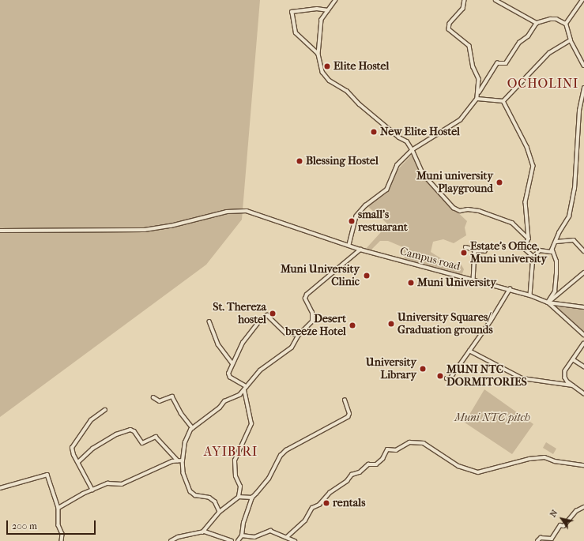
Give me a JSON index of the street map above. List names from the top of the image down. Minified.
{"streets":{"street":["Campus road"]},"districts":["OCHOLINI","AYIBIRI"],"parks":["Muni NTC pitch"],"places":["Elite Hostel","New Elite Hostel","Blessing Hostel","Muni university Playground","small's restuarant","Estate's Office, Muni university","Muni University Clinic","Muni University","St. Thereza hostel","University Squares/ Graduation grounds","Desert breeze Hotel","University Library","MUNI NTC DORMITORIES","rentals"],"scale_bar":"200 m","north":"top left"}
